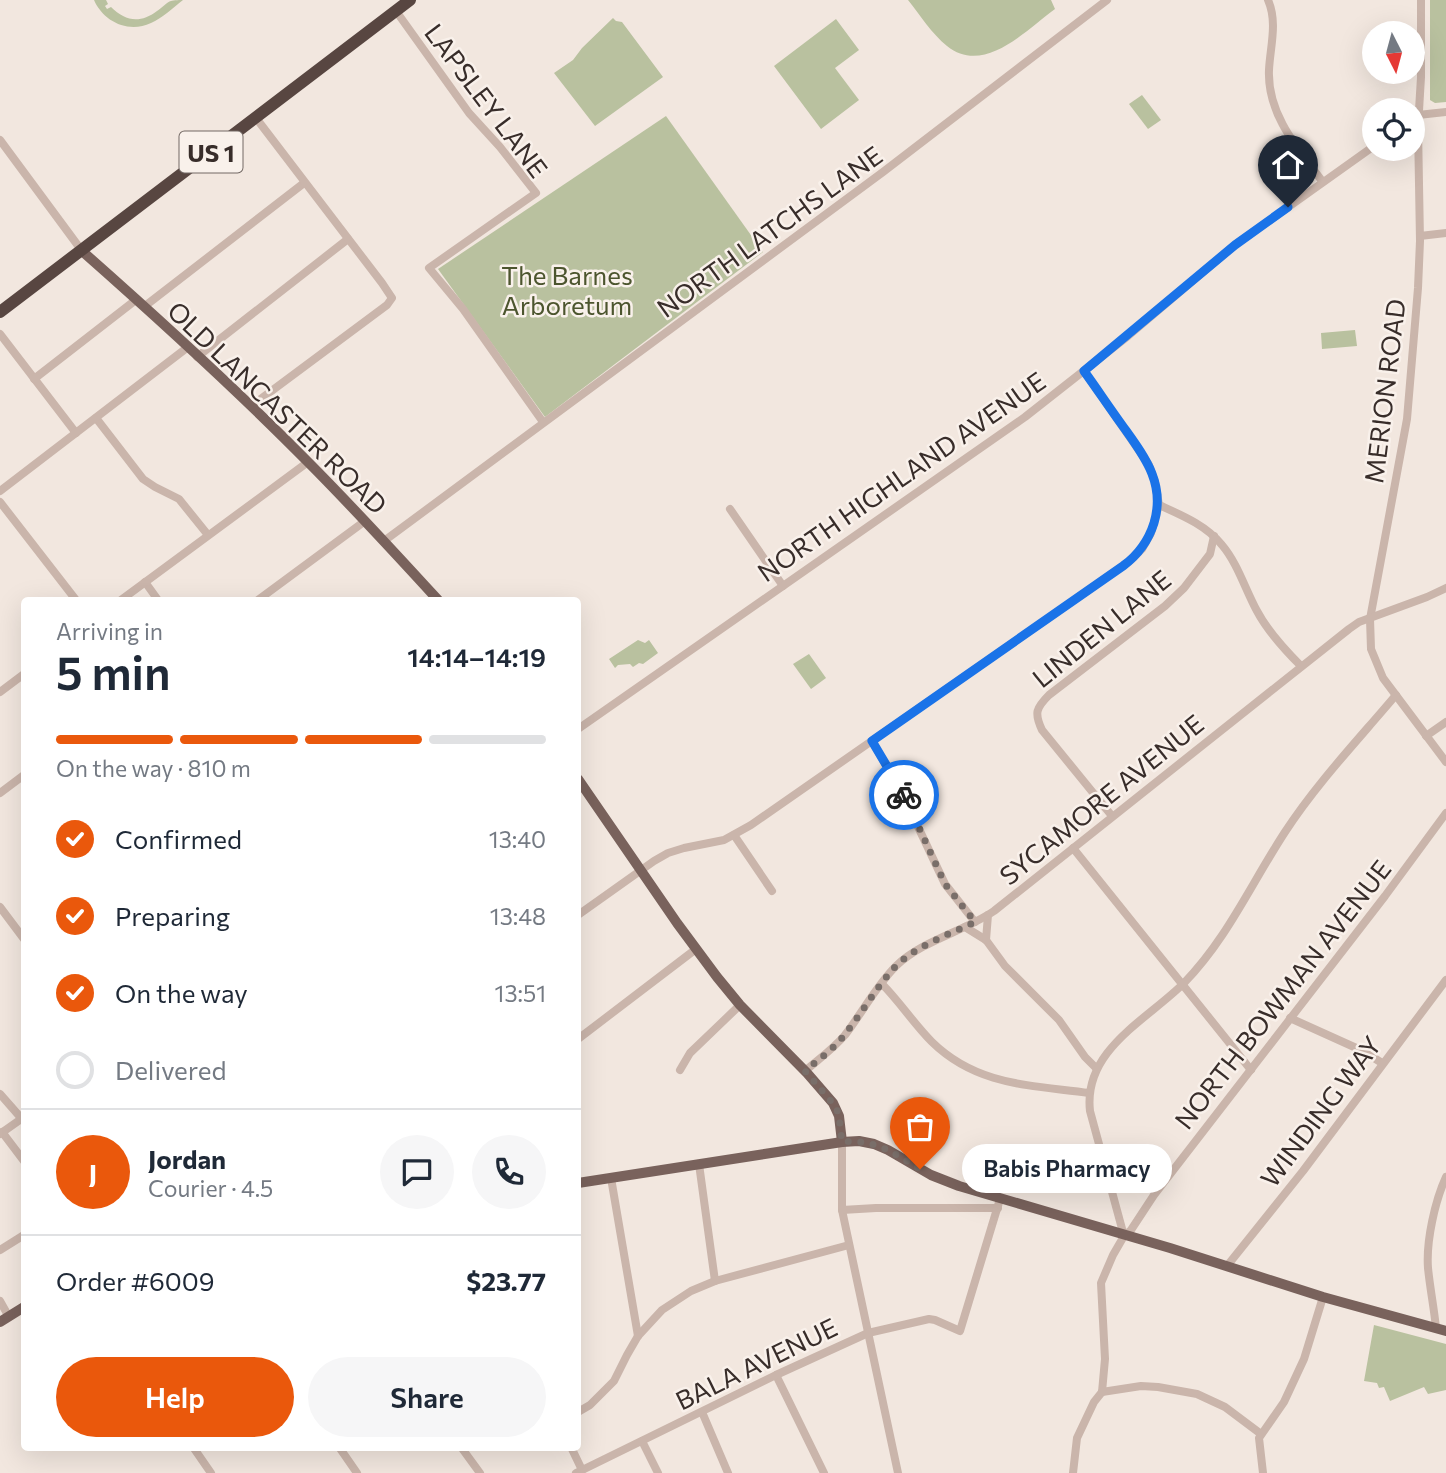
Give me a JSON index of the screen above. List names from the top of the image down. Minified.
{"streets":{"highway":["US 1"],"main road":["OLD LANCASTER ROAD"],"street":["LAPSLEY LANE","NORTH LATCHS LANE","MERION ROAD","NORTH HIGHLAND AVENUE","LINDEN LANE","SYCAMORE AVENUE","NORTH BOWMAN AVENUE","WINDING WAY","BALA AVENUE"]},"crossings":[["LAPSLEY LANE","US 1"],["LAPSLEY LANE","NORTH LATCHS LANE"],["US 1","OLD LANCASTER ROAD"],["NORTH LATCHS LANE","OLD LANCASTER ROAD"],["MERION ROAD","SYCAMORE AVENUE"],["LINDEN LANE","SYCAMORE AVENUE"]],"parks":["The Barnes Arboretum"],"places":["Babis Pharmacy"],"north":"bottom","page":{"heading":["5 min","Arriving in","14:14–14:19"],"panel":["Jordan","Courier · 4.5","Order #6009","$23.77"],"bar":"On the way · 810 m","list":[["Confirmed","13:40"],["Preparing","13:48"],["On the way","13:51"],"Delivered"],"round":"J","bubble":"Babis Pharmacy","buttons":["Help","Share"]}}
